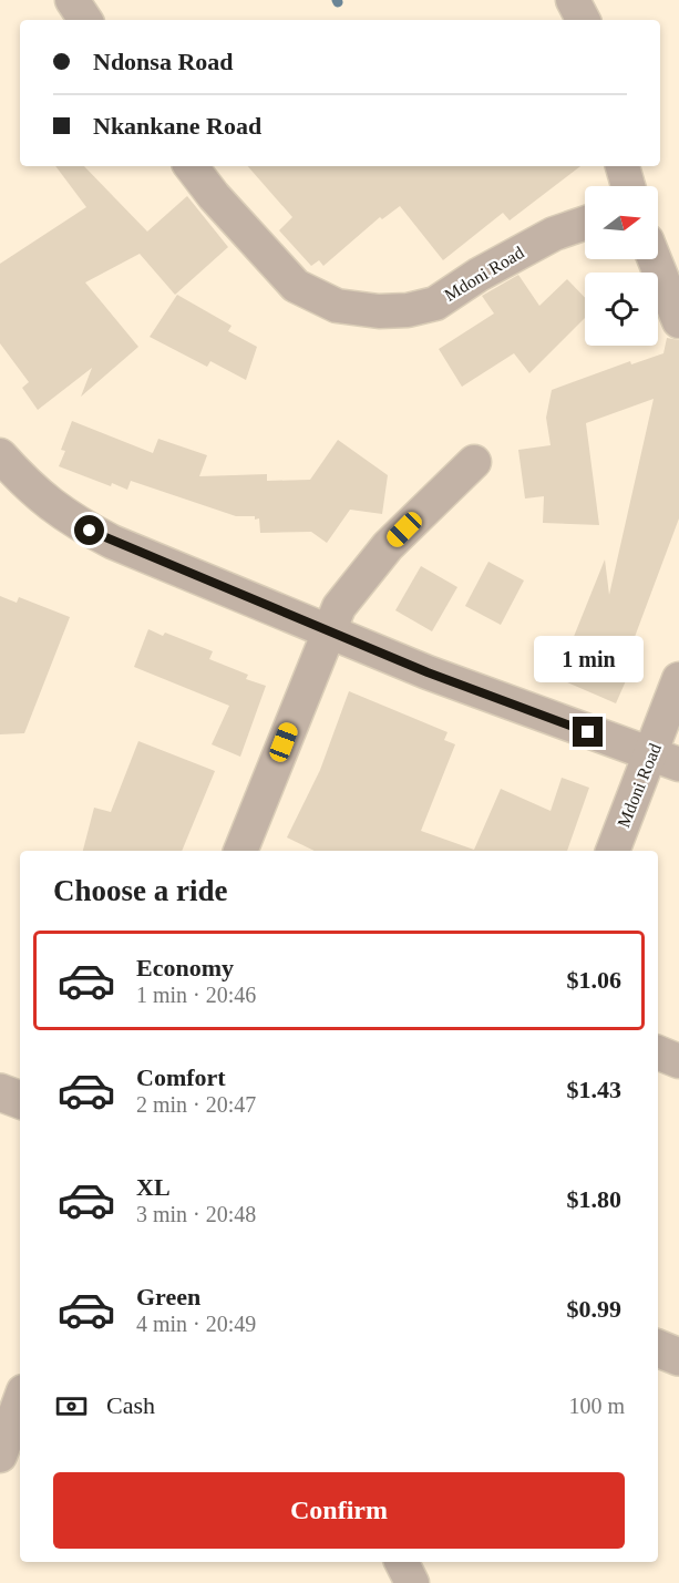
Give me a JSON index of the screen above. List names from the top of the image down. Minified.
{"streets":{"street":["Mdoni Road"]},"north":"right","page":{"banner":["Ndonsa Road","Nkankane Road"],"bubble":"1 min","heading":"Choose a ride","list":[{"name":"Economy","note":"1 min · 20:46","value":"$1.06"},{"name":"Comfort","note":"2 min · 20:47","value":"$1.43"},{"name":"XL","note":"3 min · 20:48","value":"$1.80"},{"name":"Green","note":"4 min · 20:49","value":"$0.99"}],"pay":["Cash","100 m"],"buttons":"Confirm"}}
